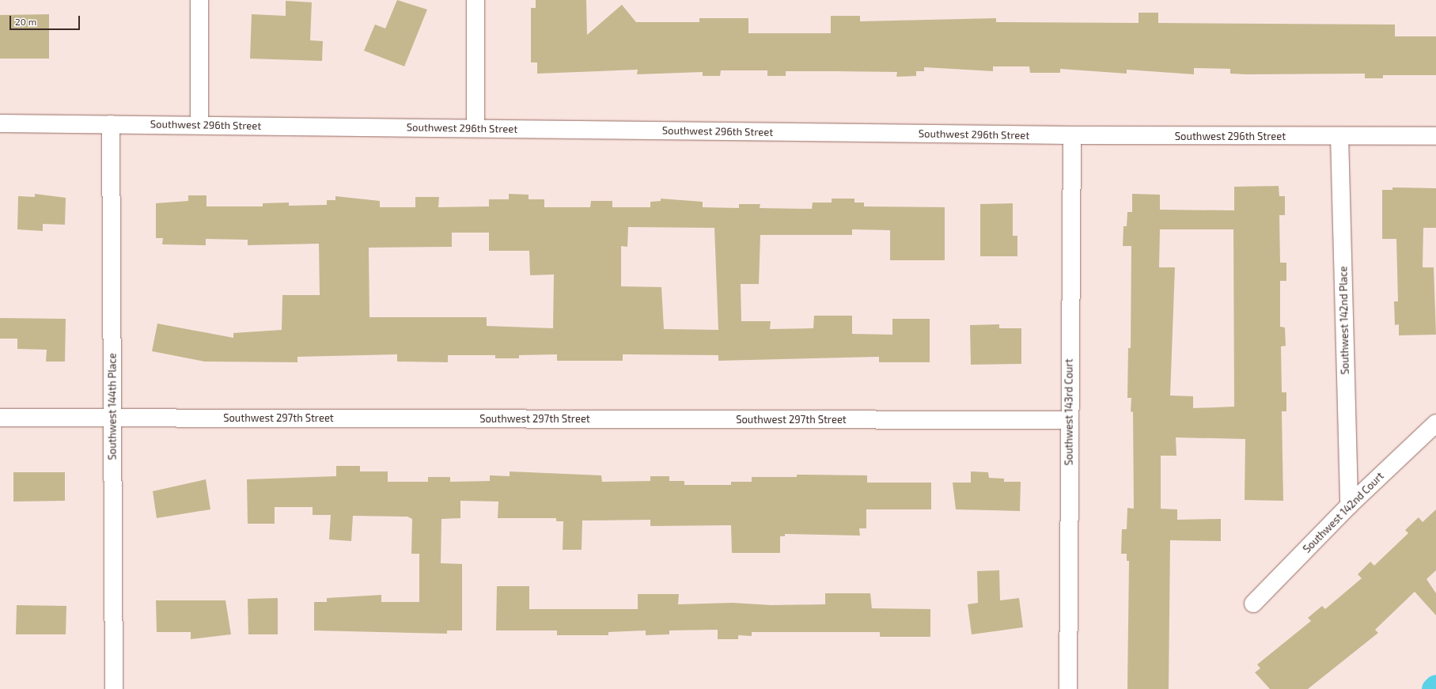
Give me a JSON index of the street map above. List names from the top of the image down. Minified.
{"streets":{"street":["Southwest 296th Street","Southwest 142nd Place","Southwest 144th Place","Southwest 143rd Court","Southwest 297th Street","Southwest 142nd Court"]},"crossings":[["Southwest 296th Street","Southwest 142nd Place"],["Southwest 296th Street","Southwest 144th Place"],["Southwest 296th Street","Southwest 143rd Court"],["Southwest 142nd Place","Southwest 142nd Court"],["Southwest 144th Place","Southwest 297th Street"],["Southwest 143rd Court","Southwest 297th Street"]],"scale_bar":"20 m"}
